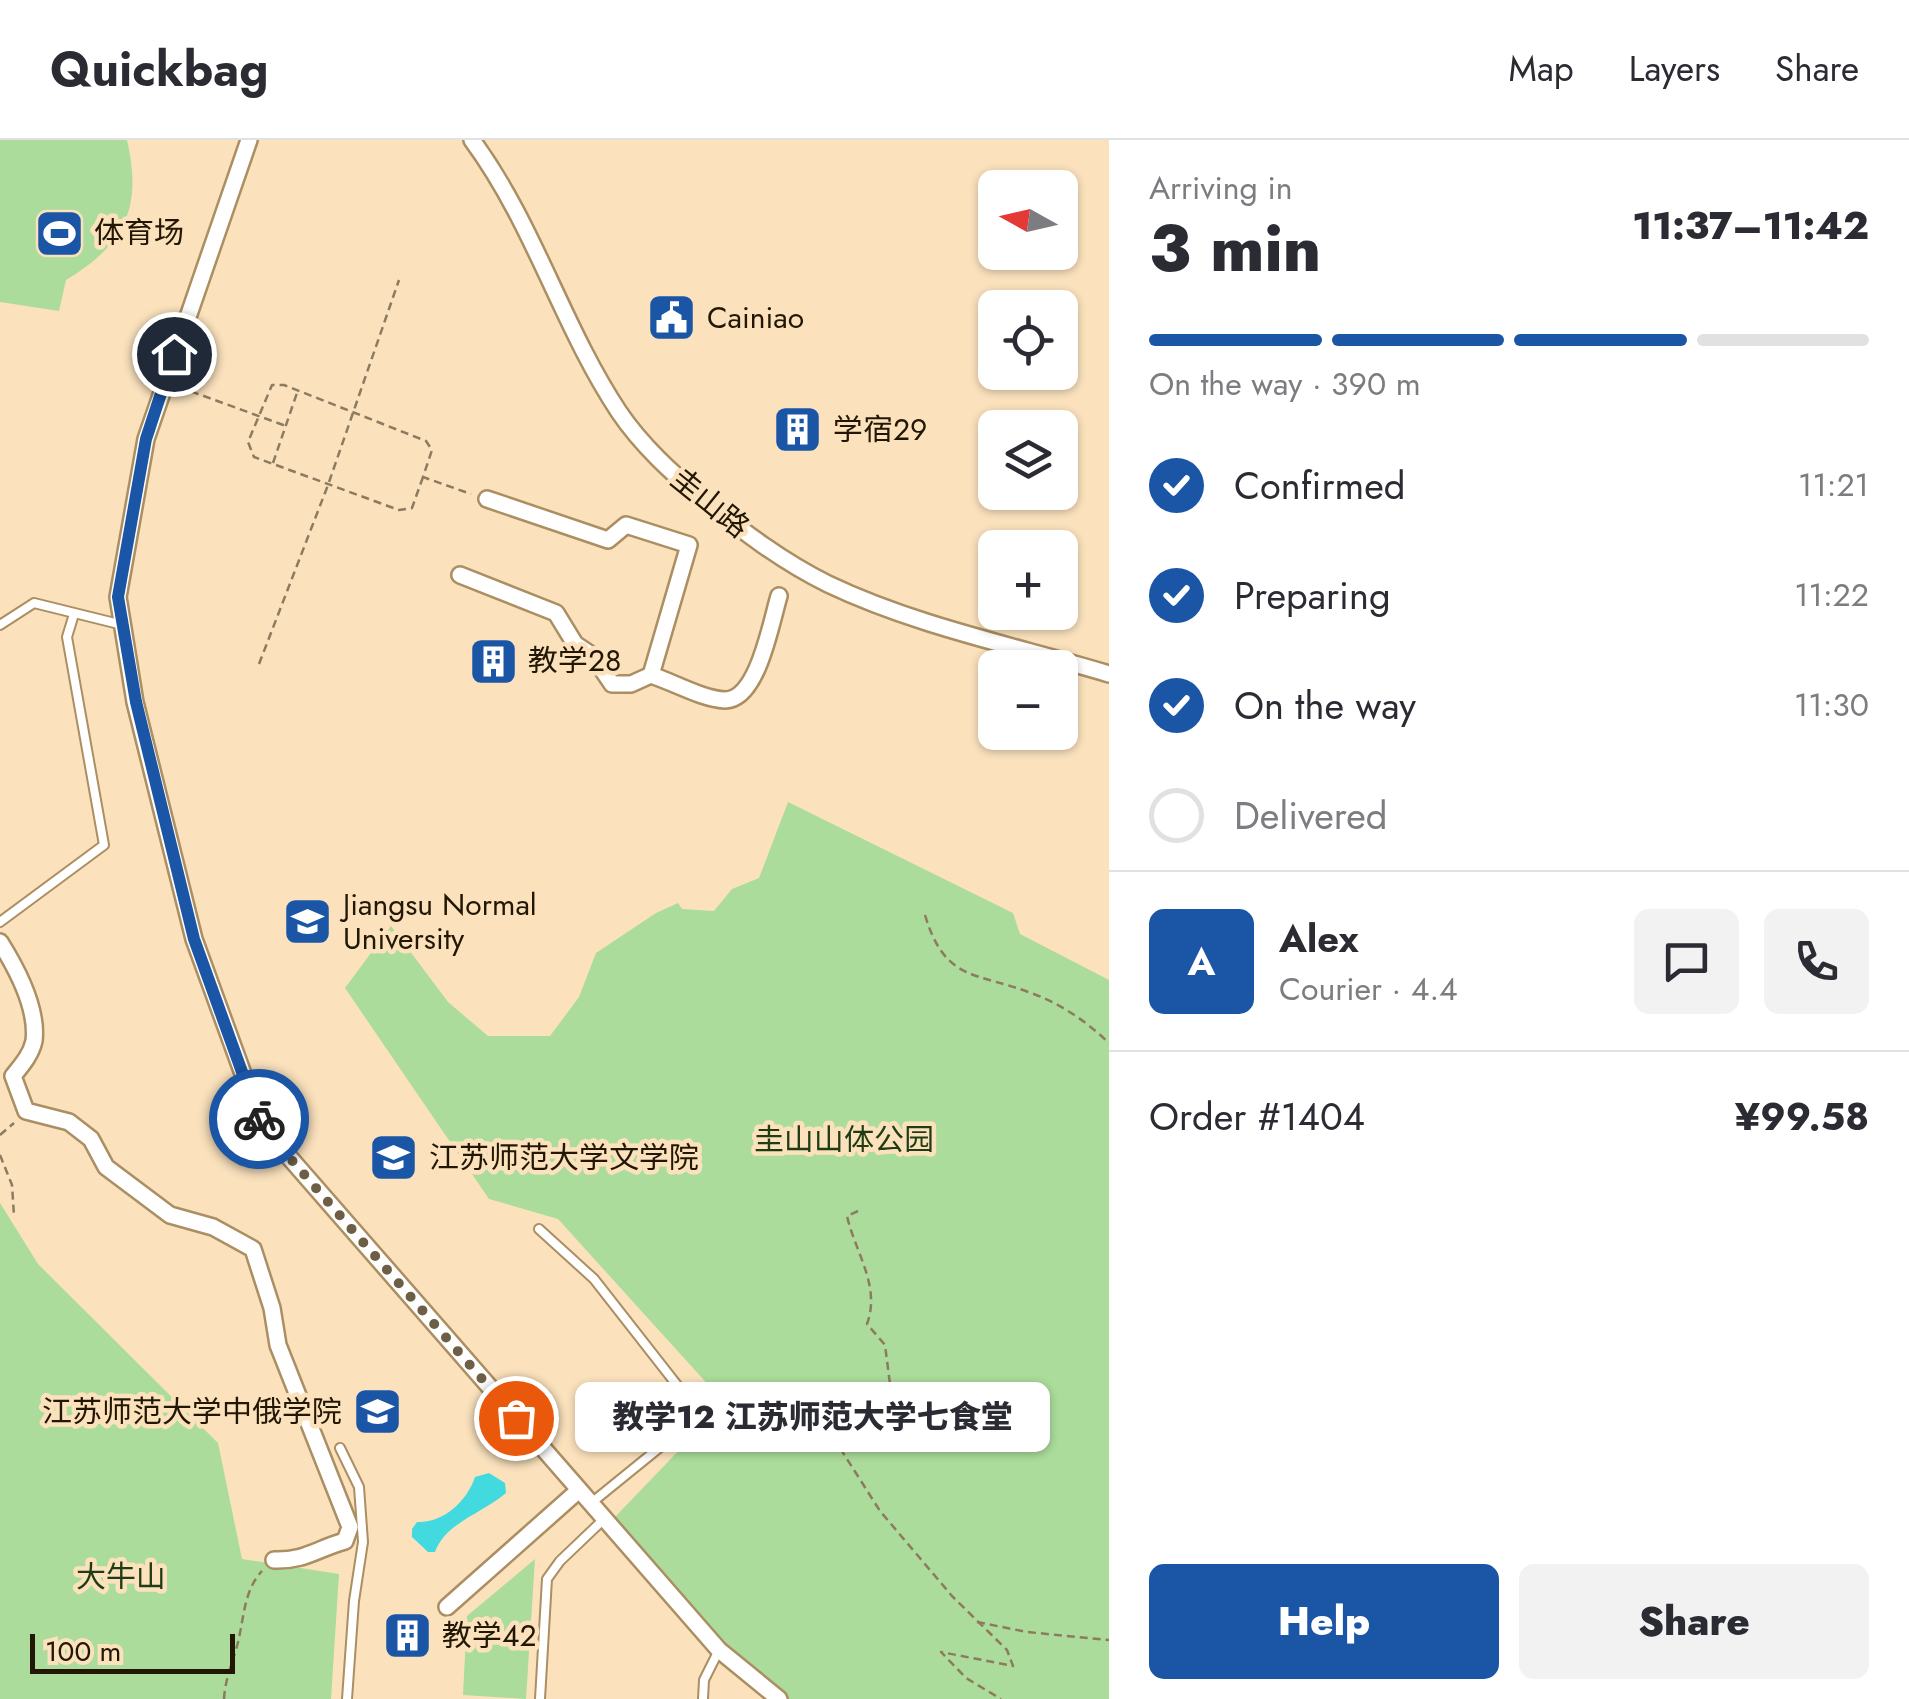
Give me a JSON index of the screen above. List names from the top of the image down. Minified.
{"streets":{"street":["圭山路"]},"parks":["圭山山体公园","大牛山"],"places":{"sports":["体育场"],"public building":["Cainiao"],"building":["学宿29","教学28","教学42"],"school or university":["Jiangsu Normal University","江苏师范大学文学院","江苏师范大学中俄学院"],"other":["教学12 江苏师范大学七食堂"]},"scale_bar":"100 m","north":"left","page":{"header":"Quickbag","nav":["Map","Layers","Share"],"heading":["3 min","Arriving in","11:37–11:42"],"panel":["Alex","Courier · 4.4","Order #1404","¥99.58"],"map_buttons":["+","−"],"bar":"On the way · 390 m","list":[["Confirmed","11:21"],["Preparing","11:22"],["On the way","11:30"],"Delivered"],"round":"A","bubble":"教学12 江苏师范大学七食堂","buttons":["Help","Share"],"scale":"100 m"}}
